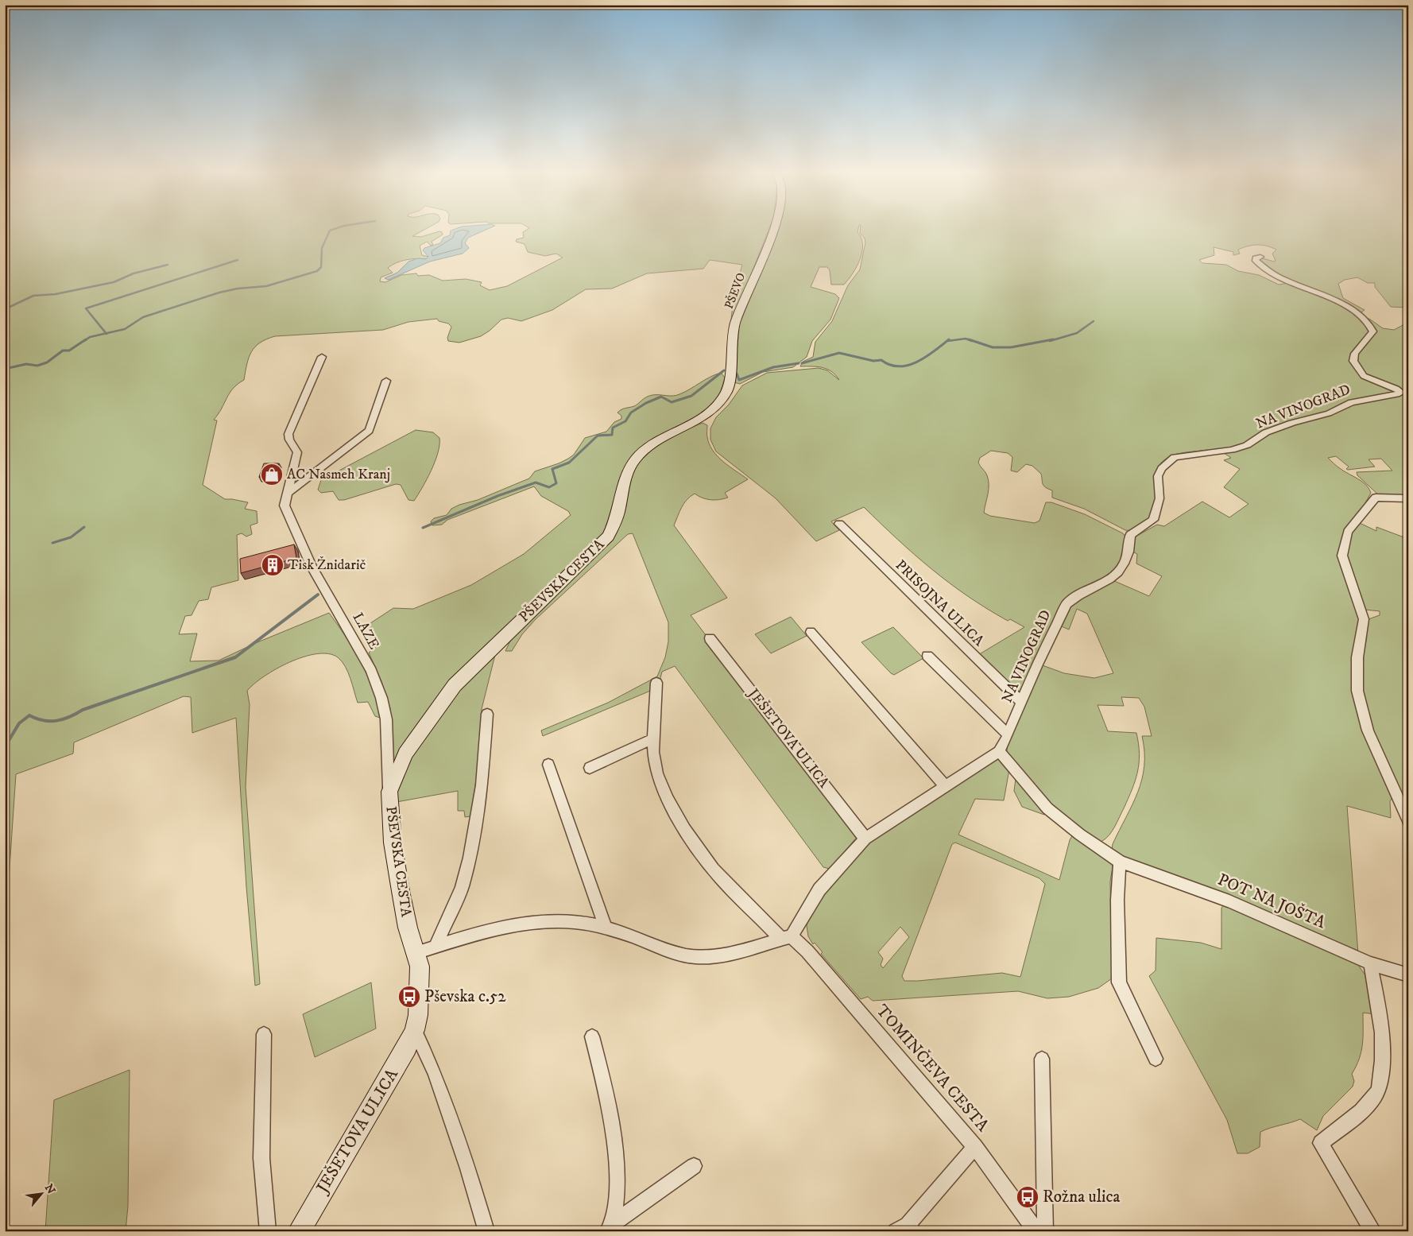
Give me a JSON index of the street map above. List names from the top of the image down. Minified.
{"streets":{"street":["PŠEVO","NA VINOGRAD","PŠEVSKA CESTA","PRISOJNA ULICA","LAZE","JEŠETOVA ULICA","POT NA JOŠTA","TOMINČEVA CESTA"]},"crossings":[["PŠEVO","PŠEVSKA CESTA"],["NA VINOGRAD","PRISOJNA ULICA"],["PŠEVSKA CESTA","LAZE"],["PŠEVSKA CESTA","JEŠETOVA ULICA"]],"places":{"shop":["AC Nasmeh Kranj"],"building":["Tisk Žnidarič"],"bus stop":["Pševska c.52","Rožna ulica"]},"north":"top right"}
